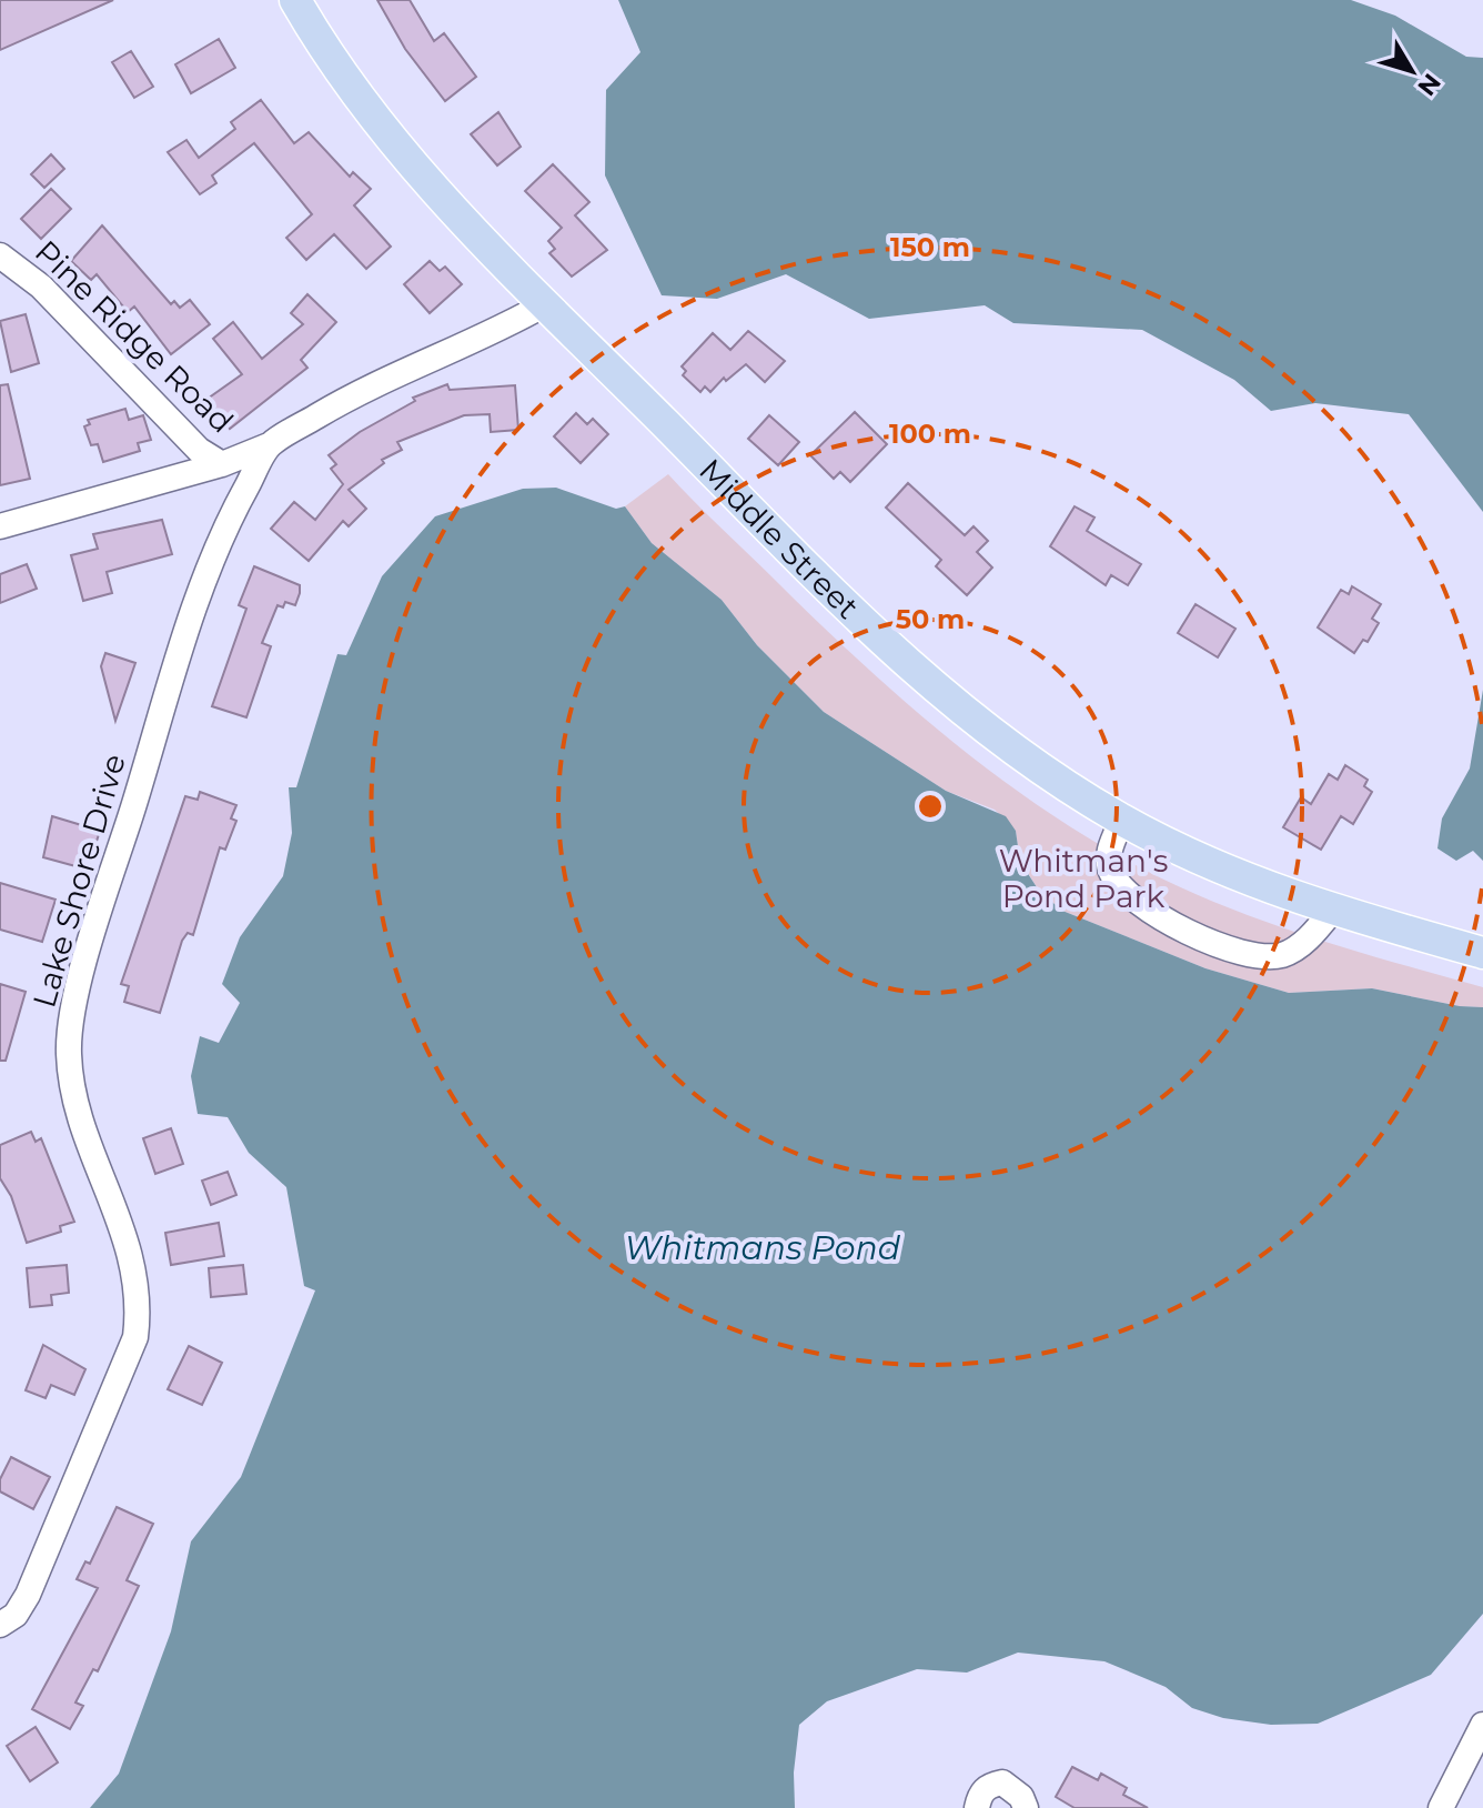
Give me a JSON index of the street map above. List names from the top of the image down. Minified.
{"streets":{"main road":["Middle Street"],"street":["Pine Ridge Road","Lake Shore Drive"]},"water":["Whitmans Pond"],"parks":["Whitman's Pond Park"],"north":"bottom right","rings":["150 m","100 m","50 m"]}
